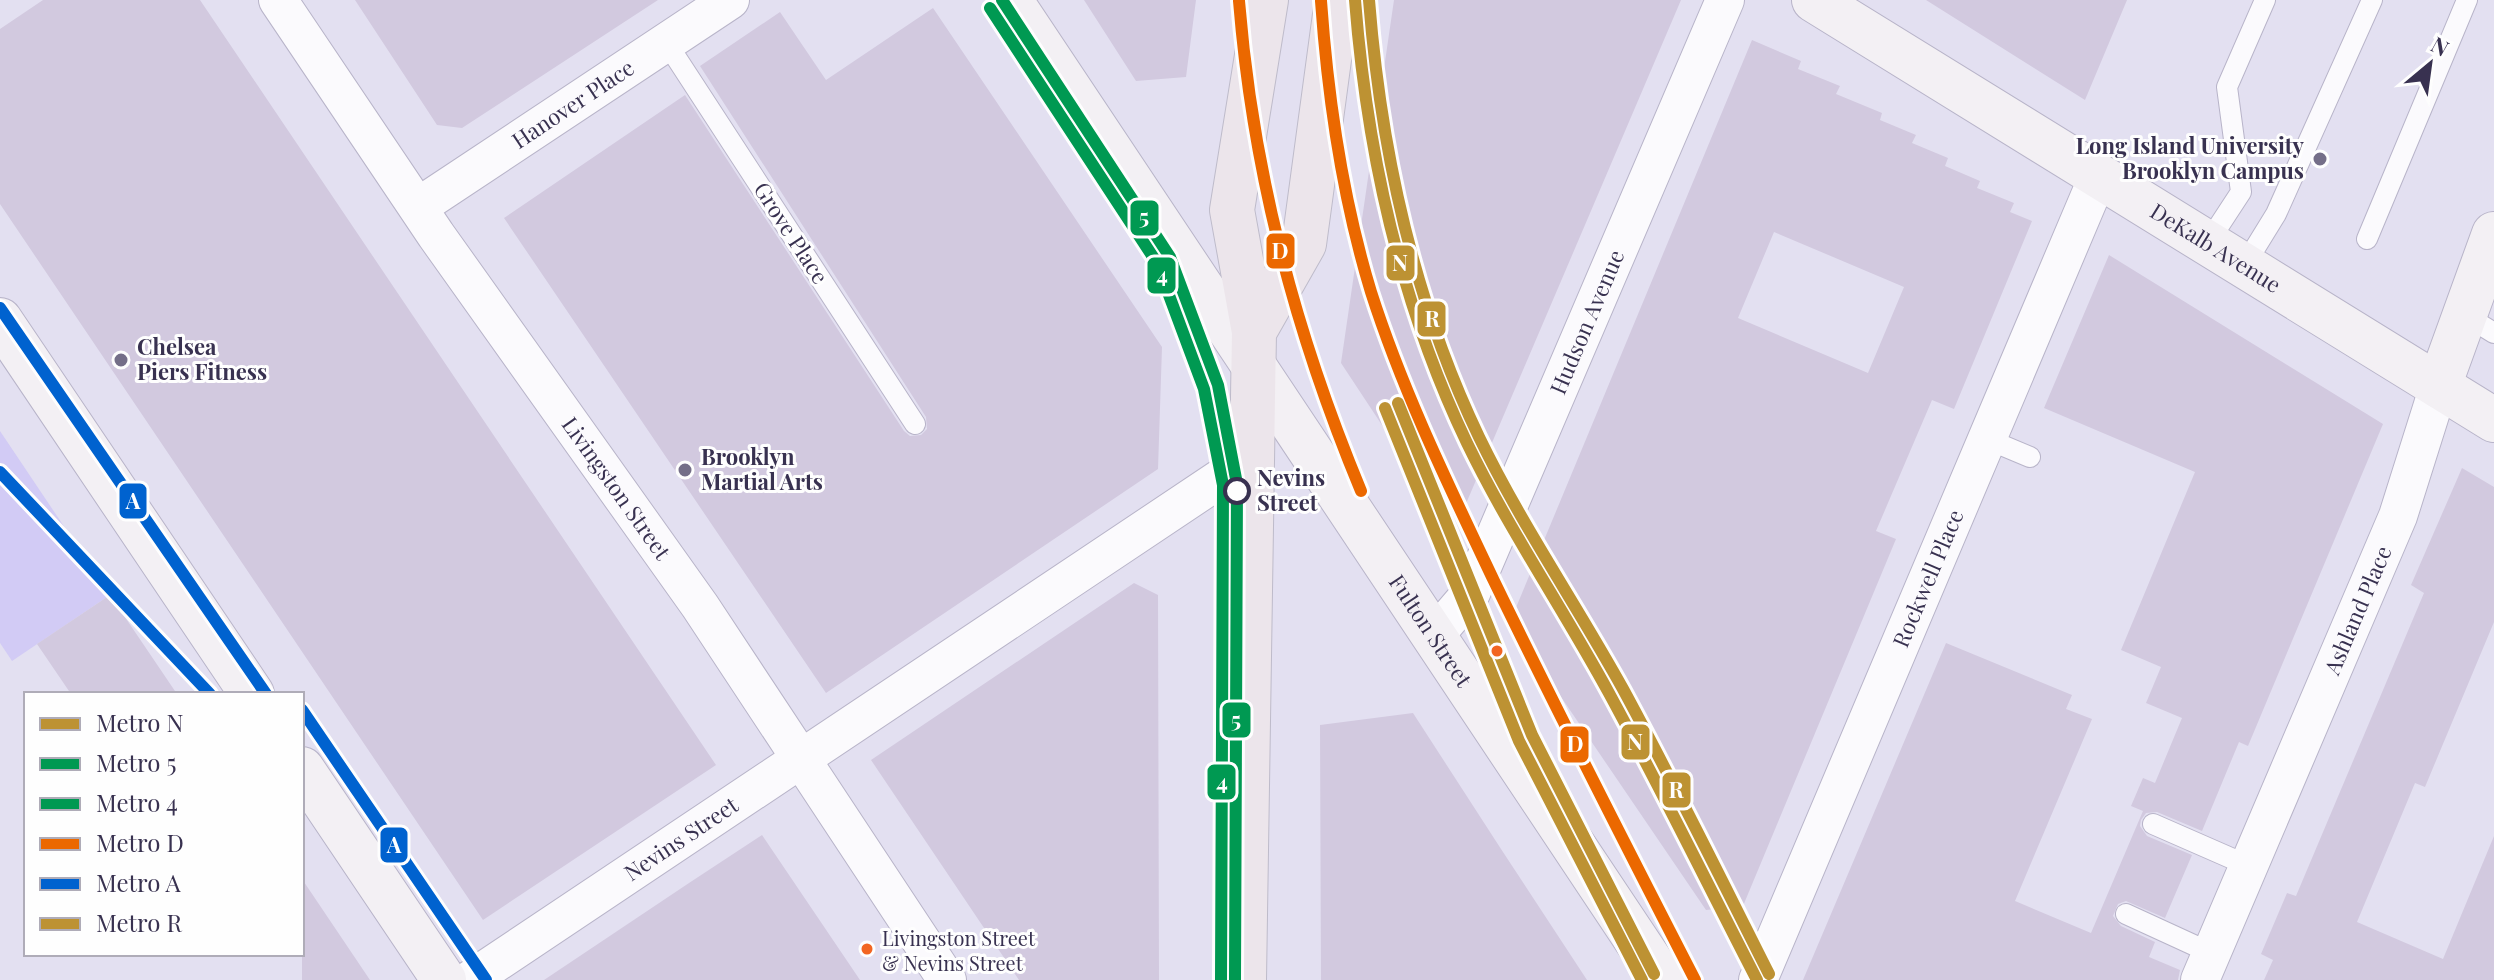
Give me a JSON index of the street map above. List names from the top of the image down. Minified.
{"streets":{"main road":["DeKalb Avenue","Ashland Place","Fulton Street"],"street":["Hanover Place","Hudson Avenue","Livingston Street","Rockwell Place","Nevins Street"],"lane":["Grove Place"]},"crossings":[["Hanover Place","Grove Place"],["Hanover Place","Livingston Street"],["DeKalb Avenue","Rockwell Place"],["DeKalb Avenue","Ashland Place"],["Hudson Avenue","Fulton Street"],["Livingston Street","Nevins Street"]],"places":["Long Island University Brooklyn Campus","Chelsea Piers Fitness","Brooklyn Martial Arts","Nevins Street","Livingston Street & Nevins Street"],"lines":["metro line N","metro line 5","metro line R","metro line D","metro line 4","metro line A"],"legend":["Metro N","Metro 5","Metro 4","Metro D","Metro A","Metro R"],"north":"top right"}
